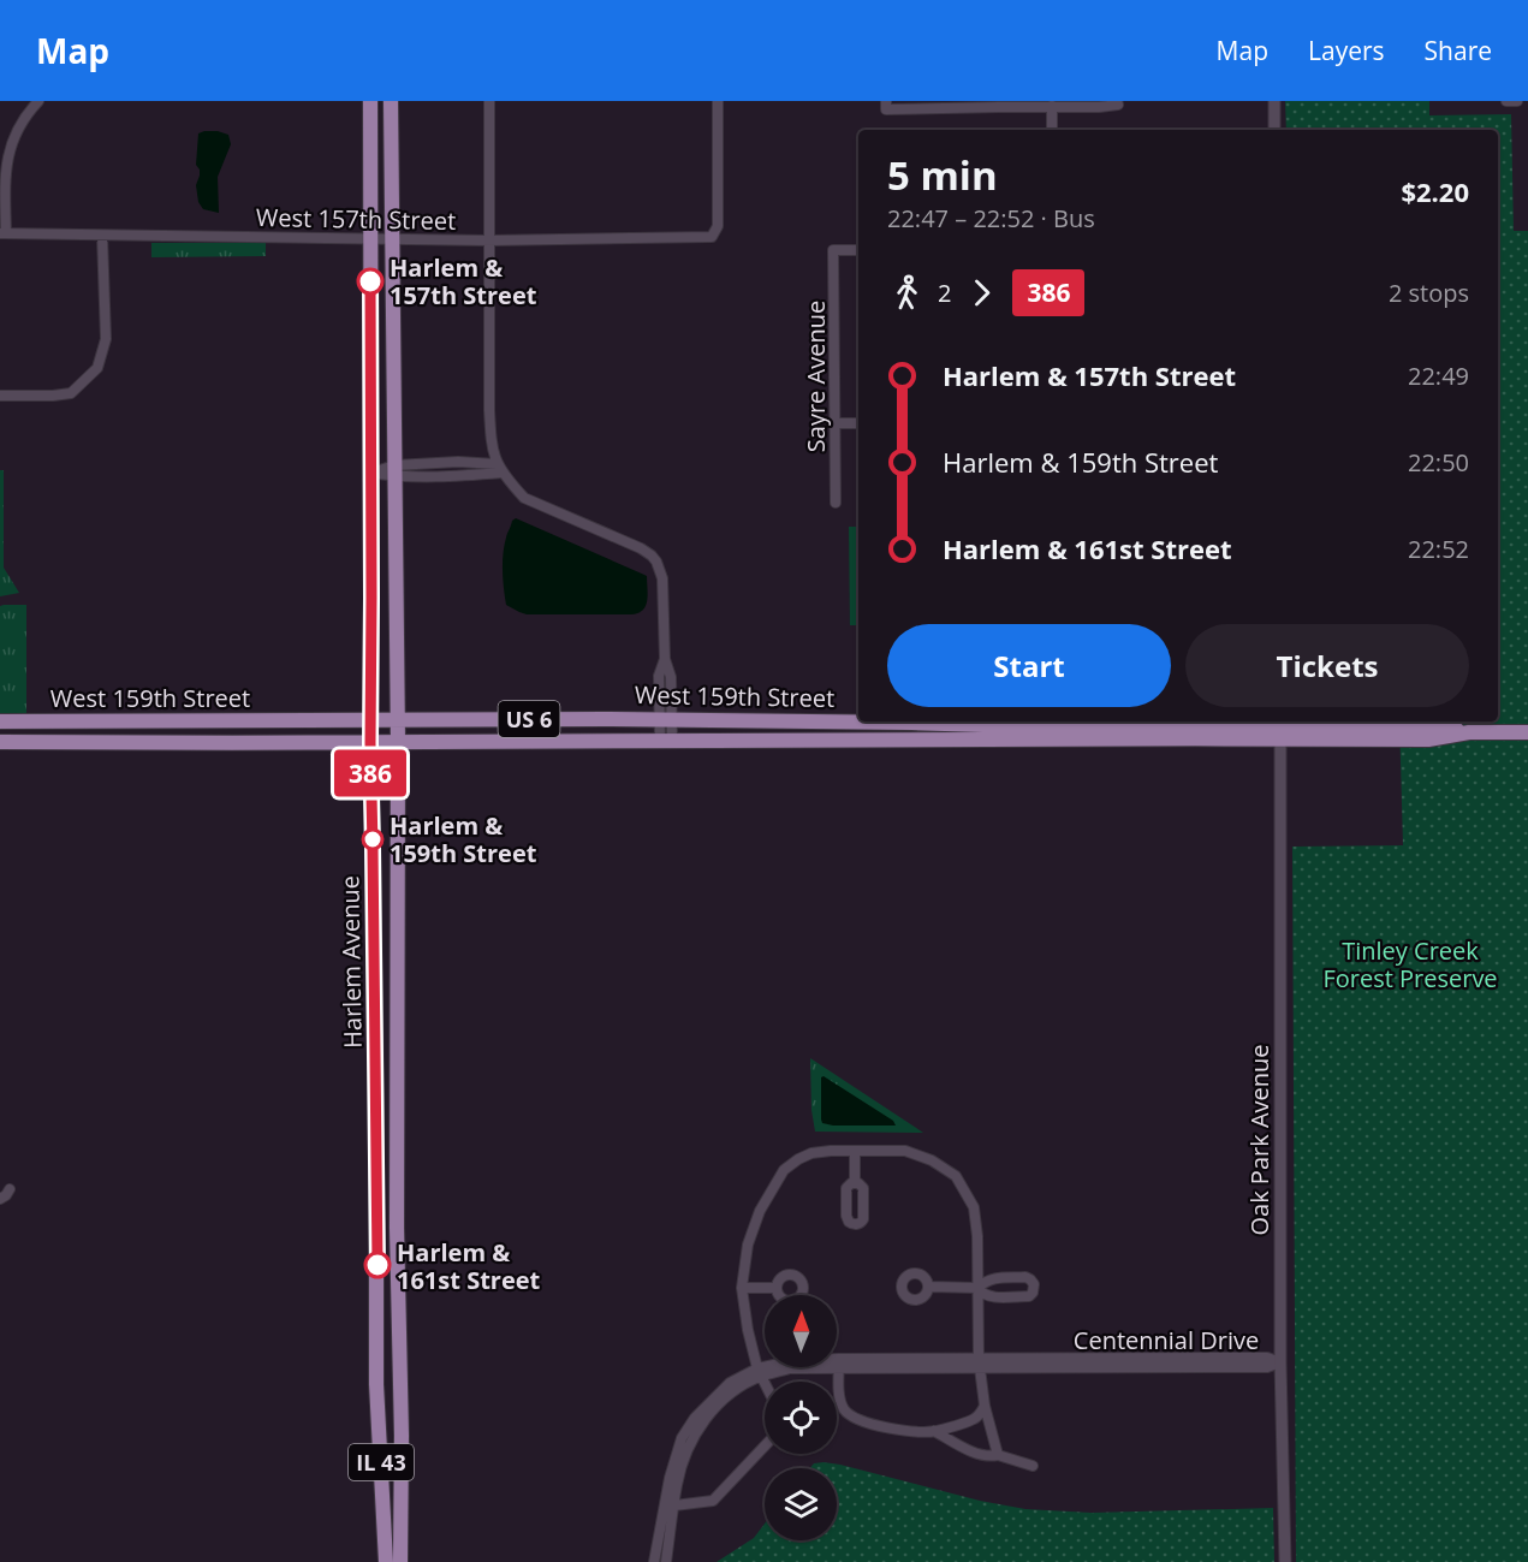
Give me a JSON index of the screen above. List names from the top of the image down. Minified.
{"streets":{"main road":["West 159th Street","US 6","Harlem Avenue","IL 43"],"street":["West 157th Street","Sayre Avenue","Oak Park Avenue","Centennial Drive"]},"crossings":[["West 157th Street","Harlem Avenue"],["West 159th Street","Harlem Avenue"],["West 159th Street","Oak Park Avenue"],["Oak Park Avenue","Centennial Drive"]],"parks":["Tinley Creek Forest Preserve"],"places":["Harlem & 157th Street","Harlem & 159th Street","Harlem & 161st Street"],"lines":["bus line 386"],"north":"top","page":{"header":"Map","nav":["Map","Layers","Share"],"on_map":"386","heading":["5 min","22:47 – 22:52 · Bus","$2.20"],"legs":["2","386","2 stops"],"list":[{"name":"Harlem & 157th Street","value":"22:49"},{"name":"Harlem & 159th Street","value":"22:50"},{"name":"Harlem & 161st Street","value":"22:52"}],"buttons":["Start","Tickets"]}}
